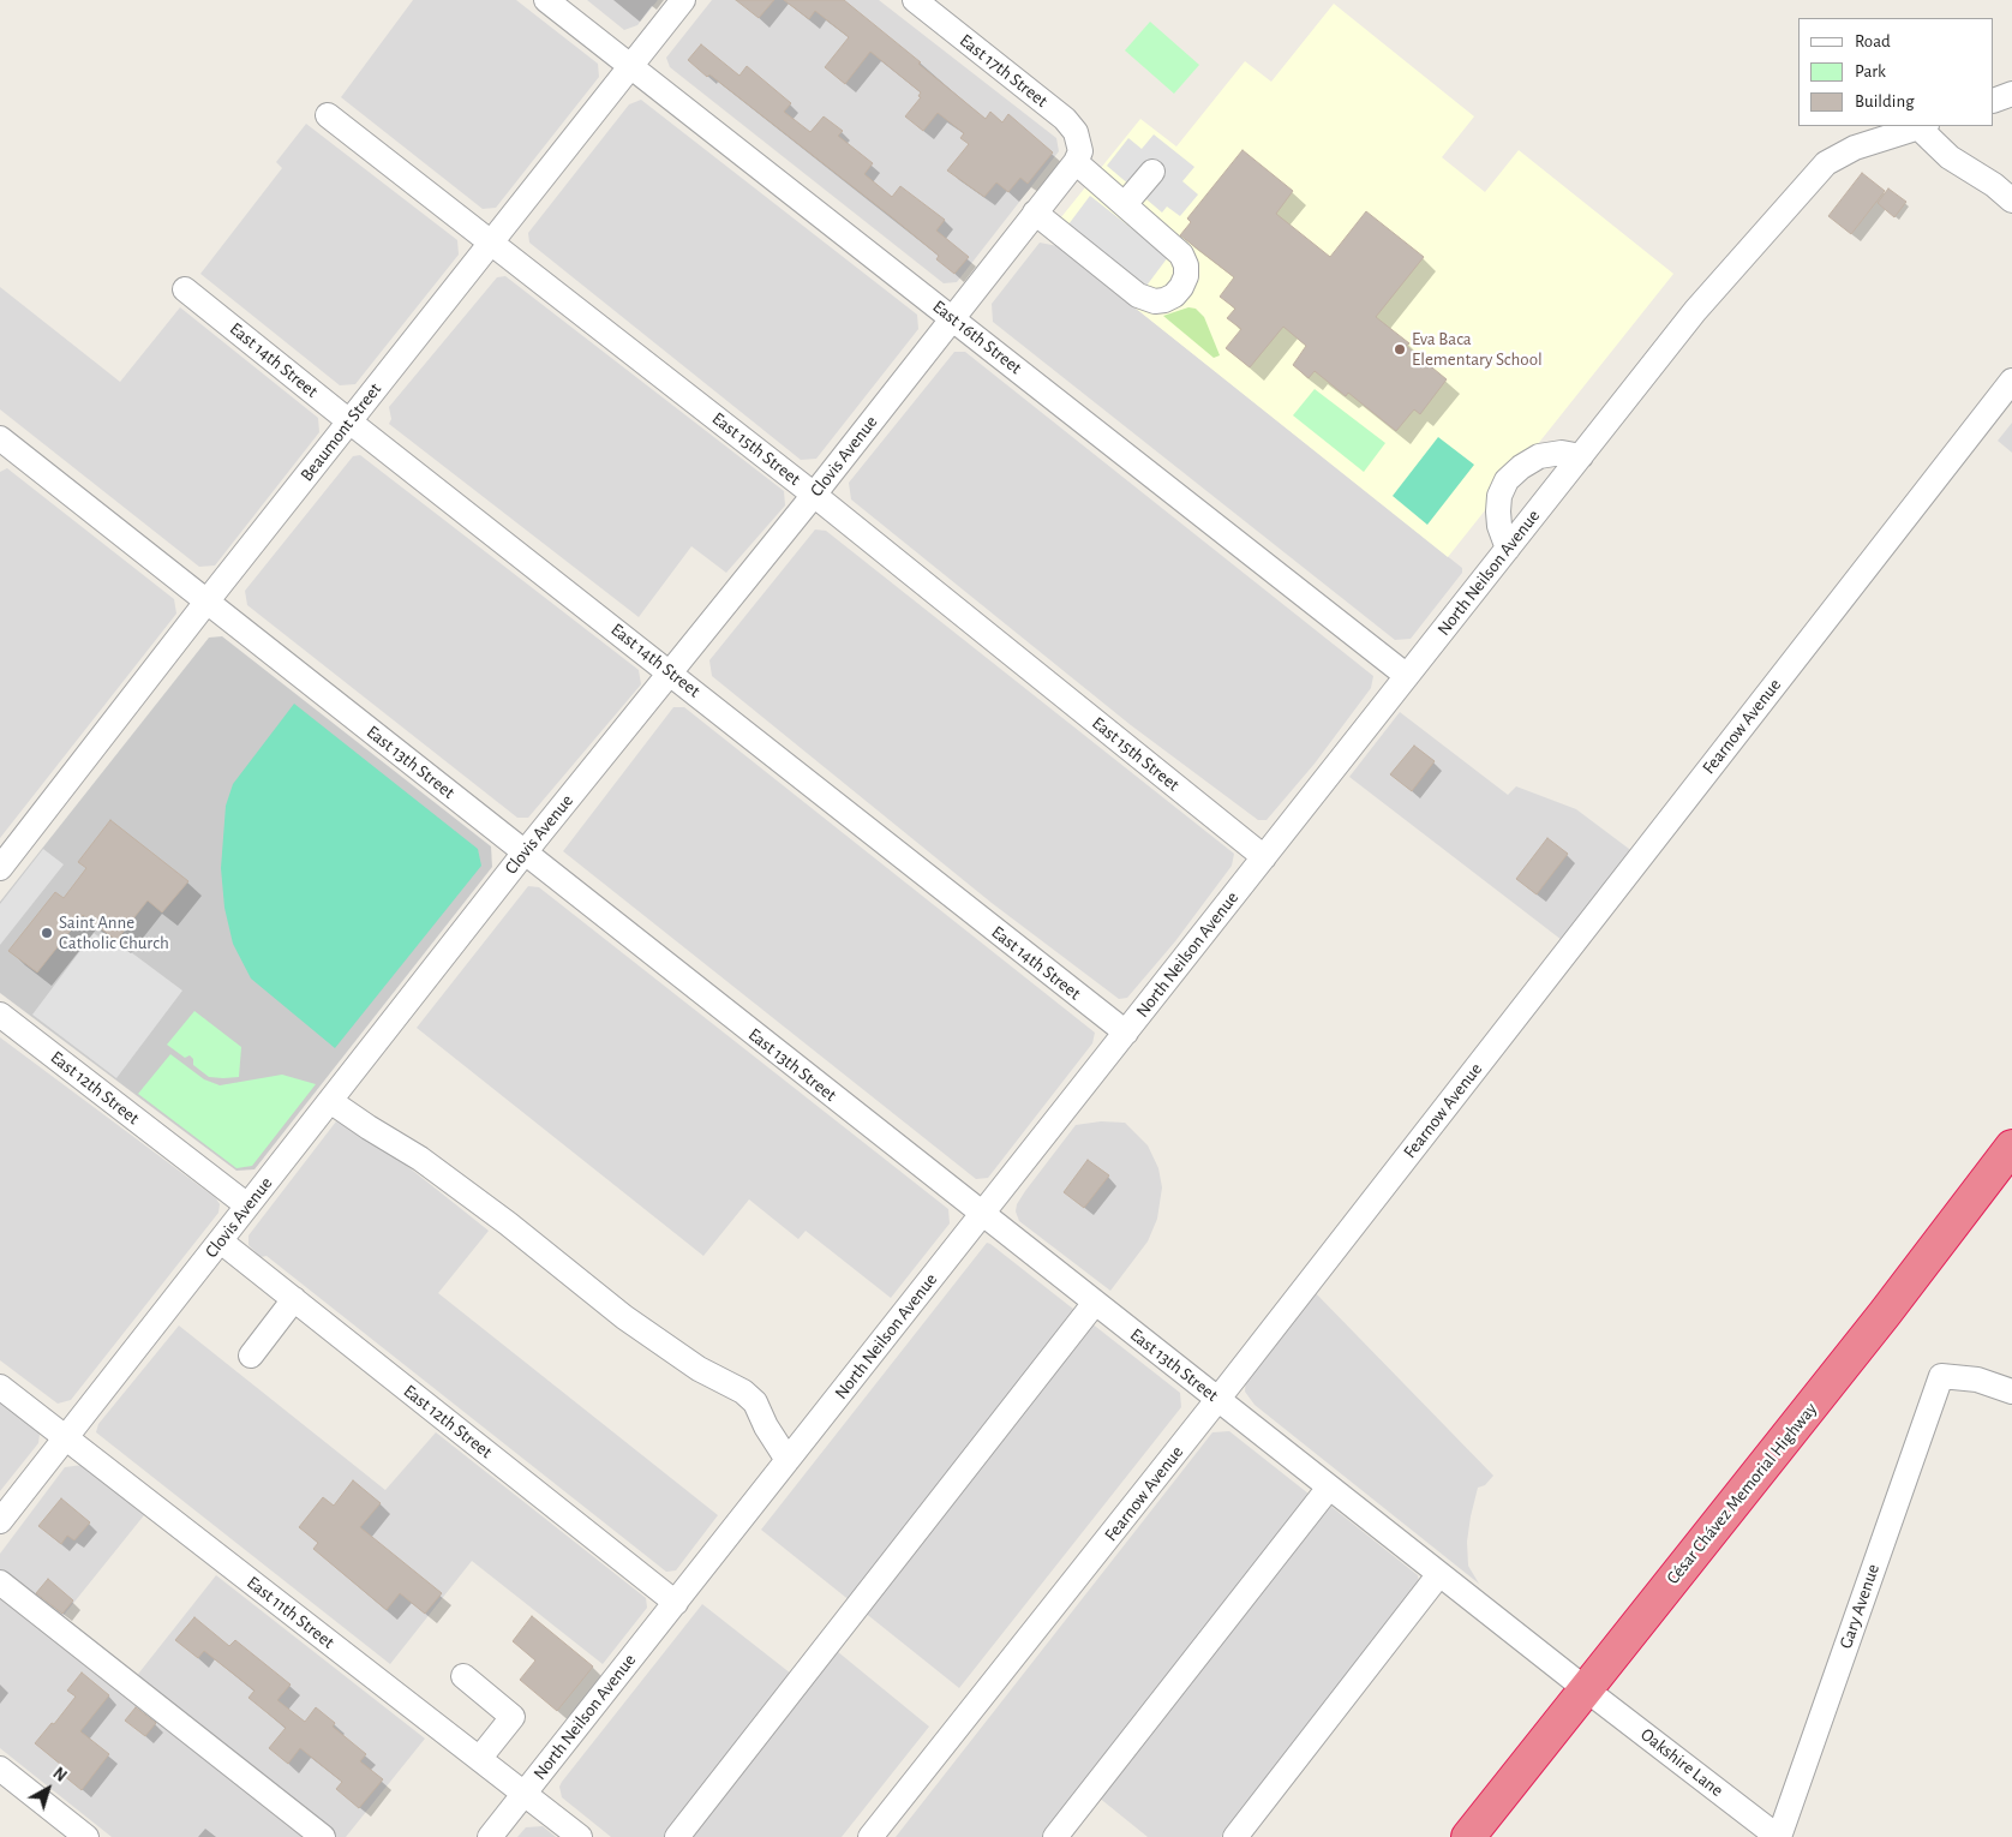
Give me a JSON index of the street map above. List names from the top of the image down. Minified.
{"streets":{"highway":["César Chávez Memorial Highway"],"street":["East 17th Street","East 16th Street","East 14th Street","Beaumont Street","East 15th Street","Clovis Avenue","North Neilson Avenue","Fearnow Avenue","East 13th Street","East 12th Street","Gary Avenue","East 11th Street","Oakshire Lane"]},"crossings":[["East 17th Street","Clovis Avenue"],["East 16th Street","Beaumont Street"],["East 16th Street","Clovis Avenue"],["East 16th Street","North Neilson Avenue"],["East 14th Street","Beaumont Street"],["East 14th Street","Clovis Avenue"],["East 14th Street","North Neilson Avenue"],["Beaumont Street","East 15th Street"],["Beaumont Street","East 13th Street"],["East 15th Street","Clovis Avenue"],["East 15th Street","North Neilson Avenue"],["Clovis Avenue","East 13th Street"],["Clovis Avenue","East 12th Street"],["Clovis Avenue","East 11th Street"],["North Neilson Avenue","East 13th Street"],["North Neilson Avenue","East 12th Street"],["North Neilson Avenue","East 11th Street"],["Fearnow Avenue","East 13th Street"],["East 13th Street","César Chávez Memorial Highway"],["East 13th Street","Oakshire Lane"],["César Chávez Memorial Highway","Oakshire Lane"],["Gary Avenue","Oakshire Lane"]],"places":["Eva Baca Elementary School","Saint Anne Catholic Church"],"legend":["Road","Park","Building"],"north":"top right"}
